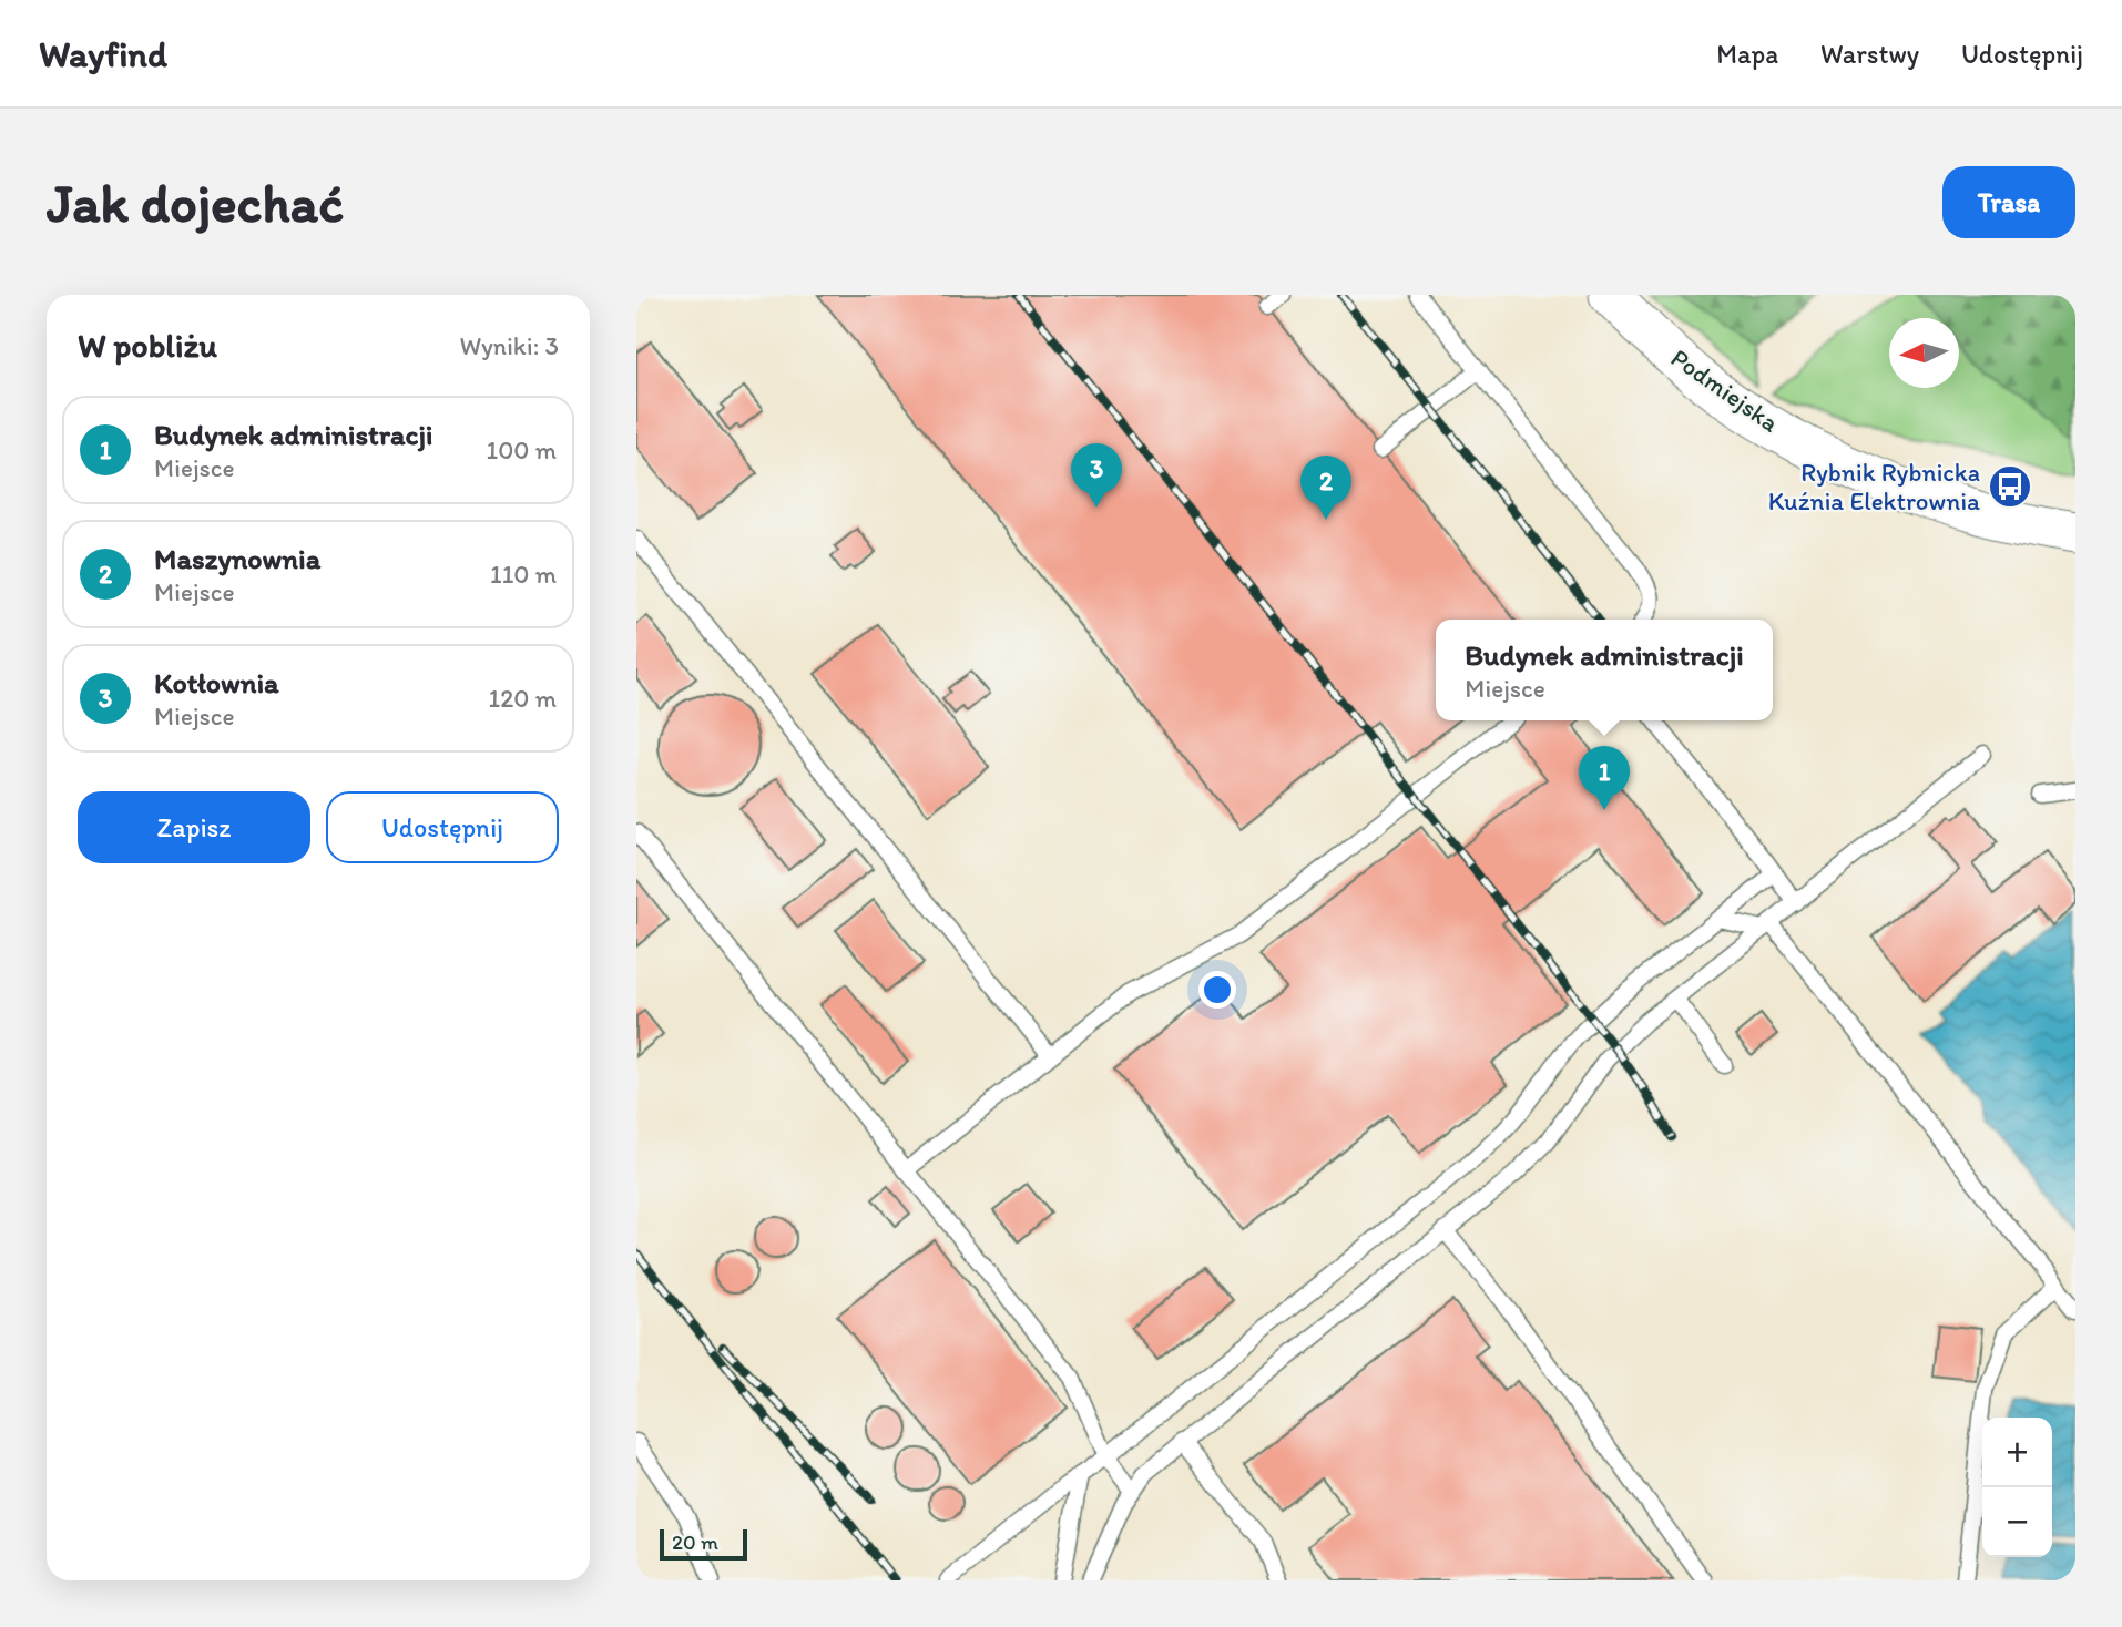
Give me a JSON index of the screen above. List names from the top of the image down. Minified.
{"streets":{"street":["Podmiejska"]},"places":{"bus stop":["Rybnik Rybnicka Kuźnia Elektrownia"]},"scale_bar":"20 m","north":"left","page":{"header":"Wayfind","nav":["Mapa","Warstwy","Udostępnij"],"buttons":["Trasa",["Zapisz","Udostępnij"]],"title":"Jak dojechać","heading":["W pobliżu","Wyniki: 3"],"list":[{"mark":"1","name":"Budynek administracji","note":"Miejsce","value":"100 m"},{"mark":"2","name":"Maszynownia","note":"Miejsce","value":"110 m"},{"mark":"3","name":"Kotłownia","note":"Miejsce","value":"120 m"}],"pins":["3","2","1"],"popup":["Budynek administracji","Miejsce"],"map_buttons":["+","−"],"scale":"20 m"}}
